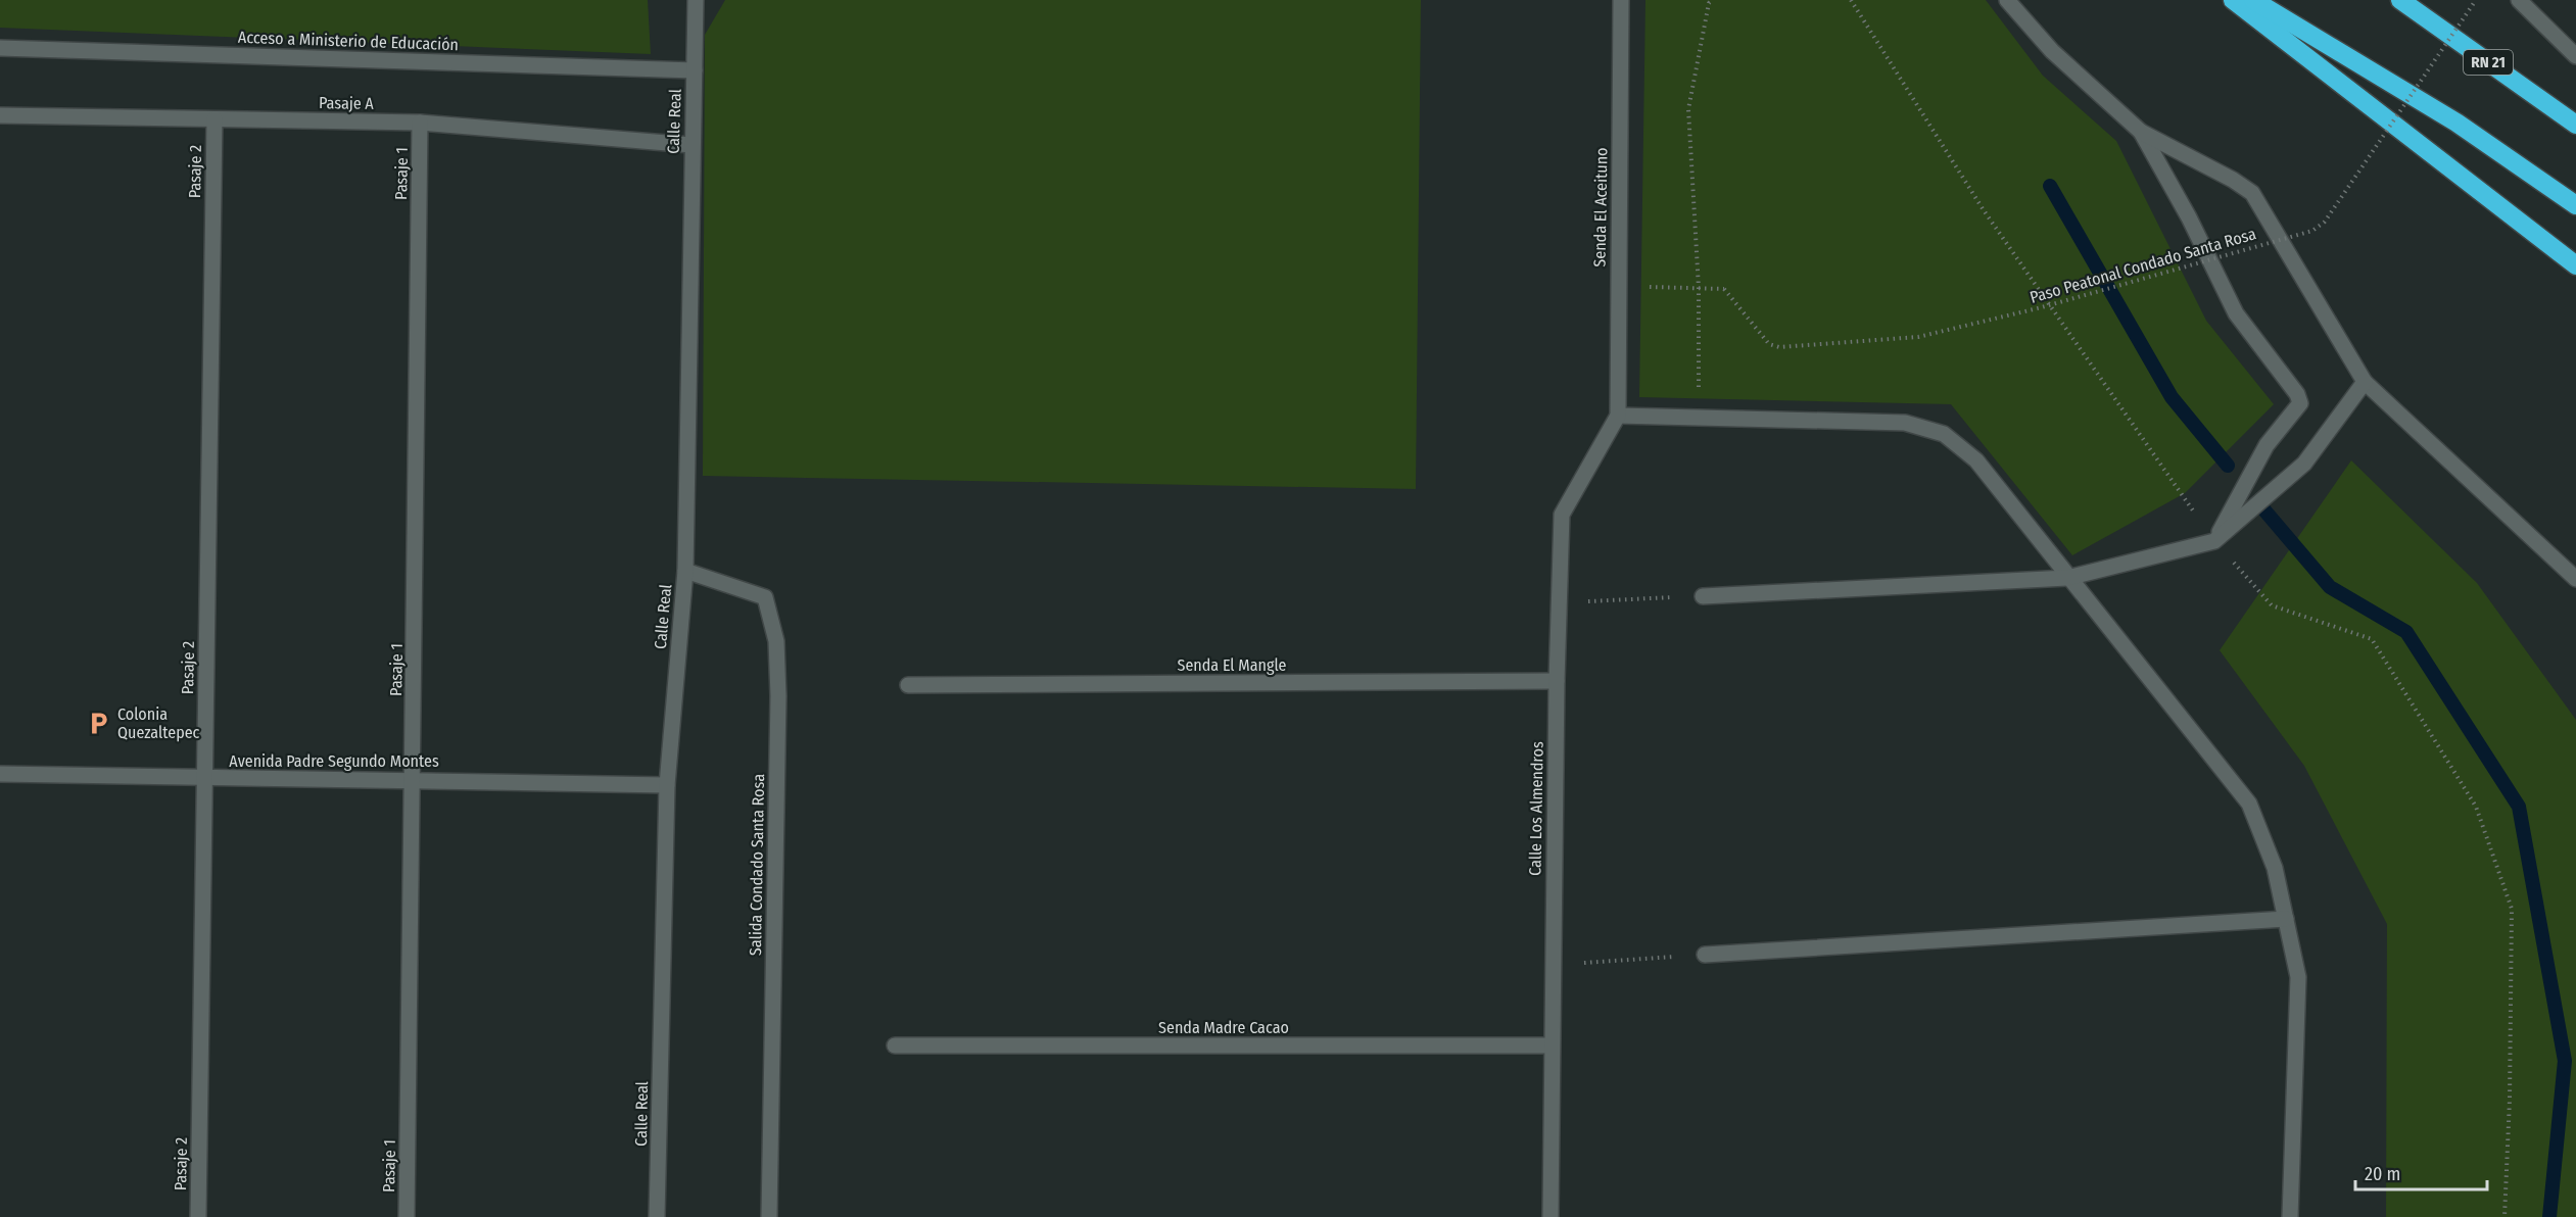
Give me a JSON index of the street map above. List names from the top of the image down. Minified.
{"streets":{"highway":["RN 21"],"street":["Acceso a Ministerio de Educación","Pasaje A","Calle Real","Pasaje 2","Pasaje 1","Senda El Aceituno","Senda El Mangle","Avenida Padre Segundo Montes","Calle Los Almendros","Salida Condado Santa Rosa","Senda Madre Cacao"],"path":["Paso Peatonal Condado Santa Rosa"]},"crossings":[["Acceso a Ministerio de Educación","Calle Real"],["Pasaje A","Calle Real"],["Pasaje A","Pasaje 2"],["Pasaje A","Pasaje 1"],["Calle Real","Avenida Padre Segundo Montes"],["Calle Real","Salida Condado Santa Rosa"],["Pasaje 2","Avenida Padre Segundo Montes"],["Pasaje 1","Avenida Padre Segundo Montes"],["Senda El Aceituno","Calle Los Almendros"],["Senda El Mangle","Calle Los Almendros"],["Calle Los Almendros","Senda Madre Cacao"]],"places":{"parking":["Colonia Quezaltepec"]},"scale_bar":"20 m"}
